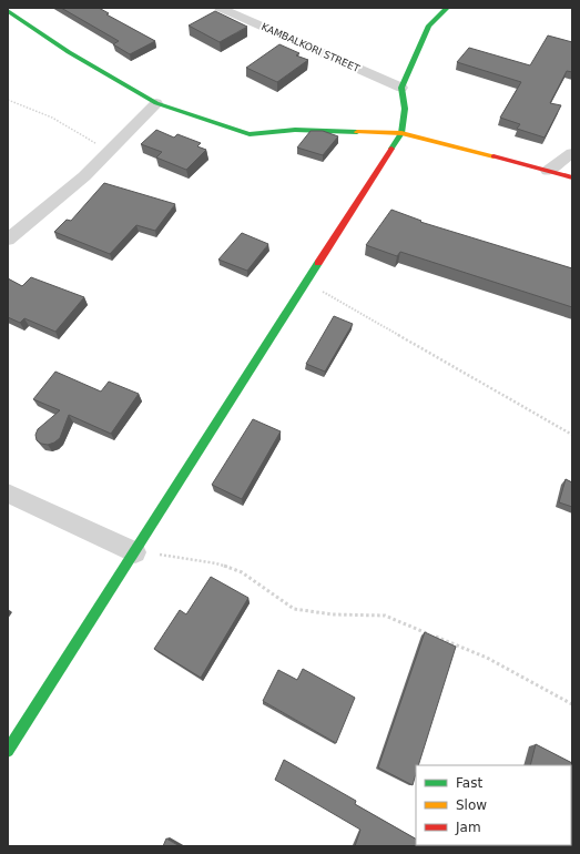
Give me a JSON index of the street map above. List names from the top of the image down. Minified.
{"streets":{"street":["KAMBALKORI STREET"]},"legend":["Fast","Slow","Jam"]}
